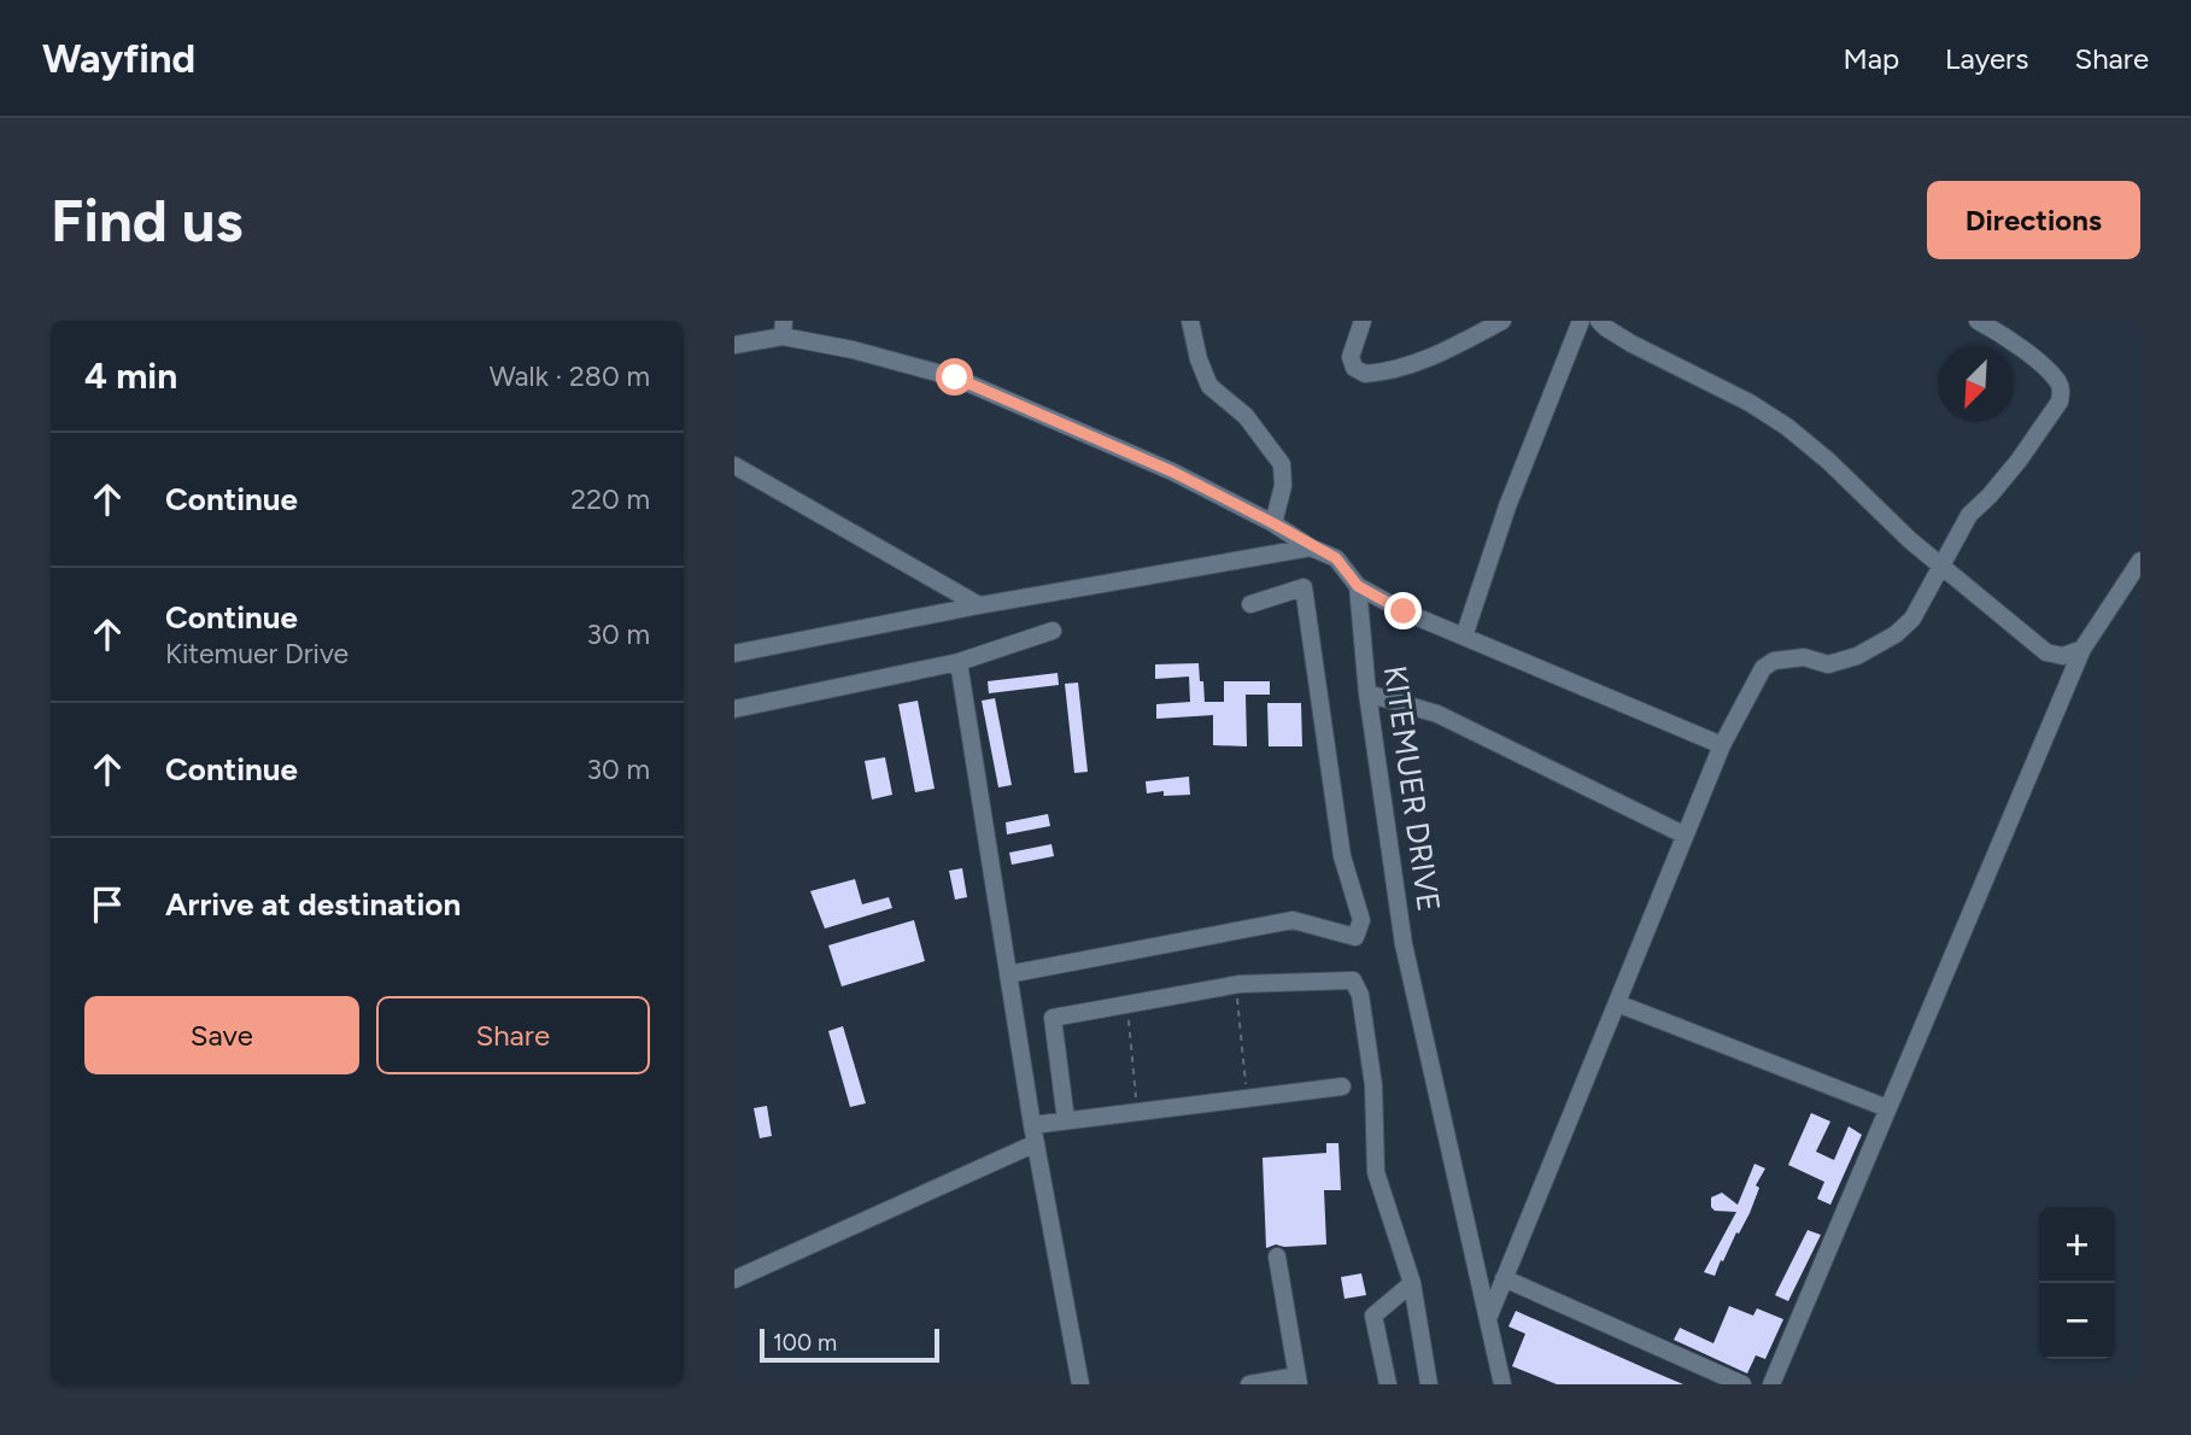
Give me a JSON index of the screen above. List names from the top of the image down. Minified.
{"streets":{"street":["KITEMUER DRIVE"]},"scale_bar":"100 m","north":"bottom left","page":{"header":"Wayfind","nav":["Map","Layers","Share"],"buttons":["Directions",["Save","Share"]],"title":"Find us","heading":["4 min","Walk · 280 m"],"list":[["Continue","220 m"],["Continue","Kitemuer Drive","30 m"],["Continue","30 m"],"Arrive at destination"],"map_buttons":["+","−"],"scale":"100 m"}}
